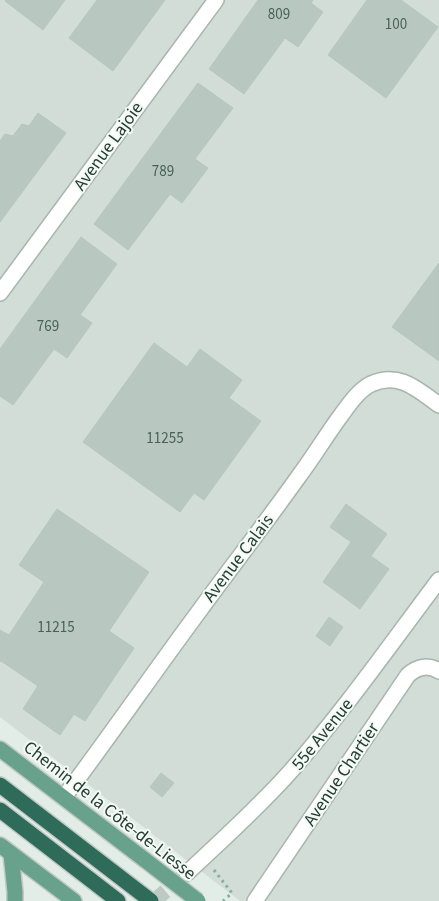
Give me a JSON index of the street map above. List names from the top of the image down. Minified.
{"streets":{"main road":["Chemin de la Côte-de-Liesse"],"street":["Avenue Lajoie","Avenue Calais","55e Avenue","Avenue Chartier"]},"crossings":[["Avenue Calais","Chemin de la Côte-de-Liesse"]],"house_numbers":["809","100","789","769","11255","11215"]}
